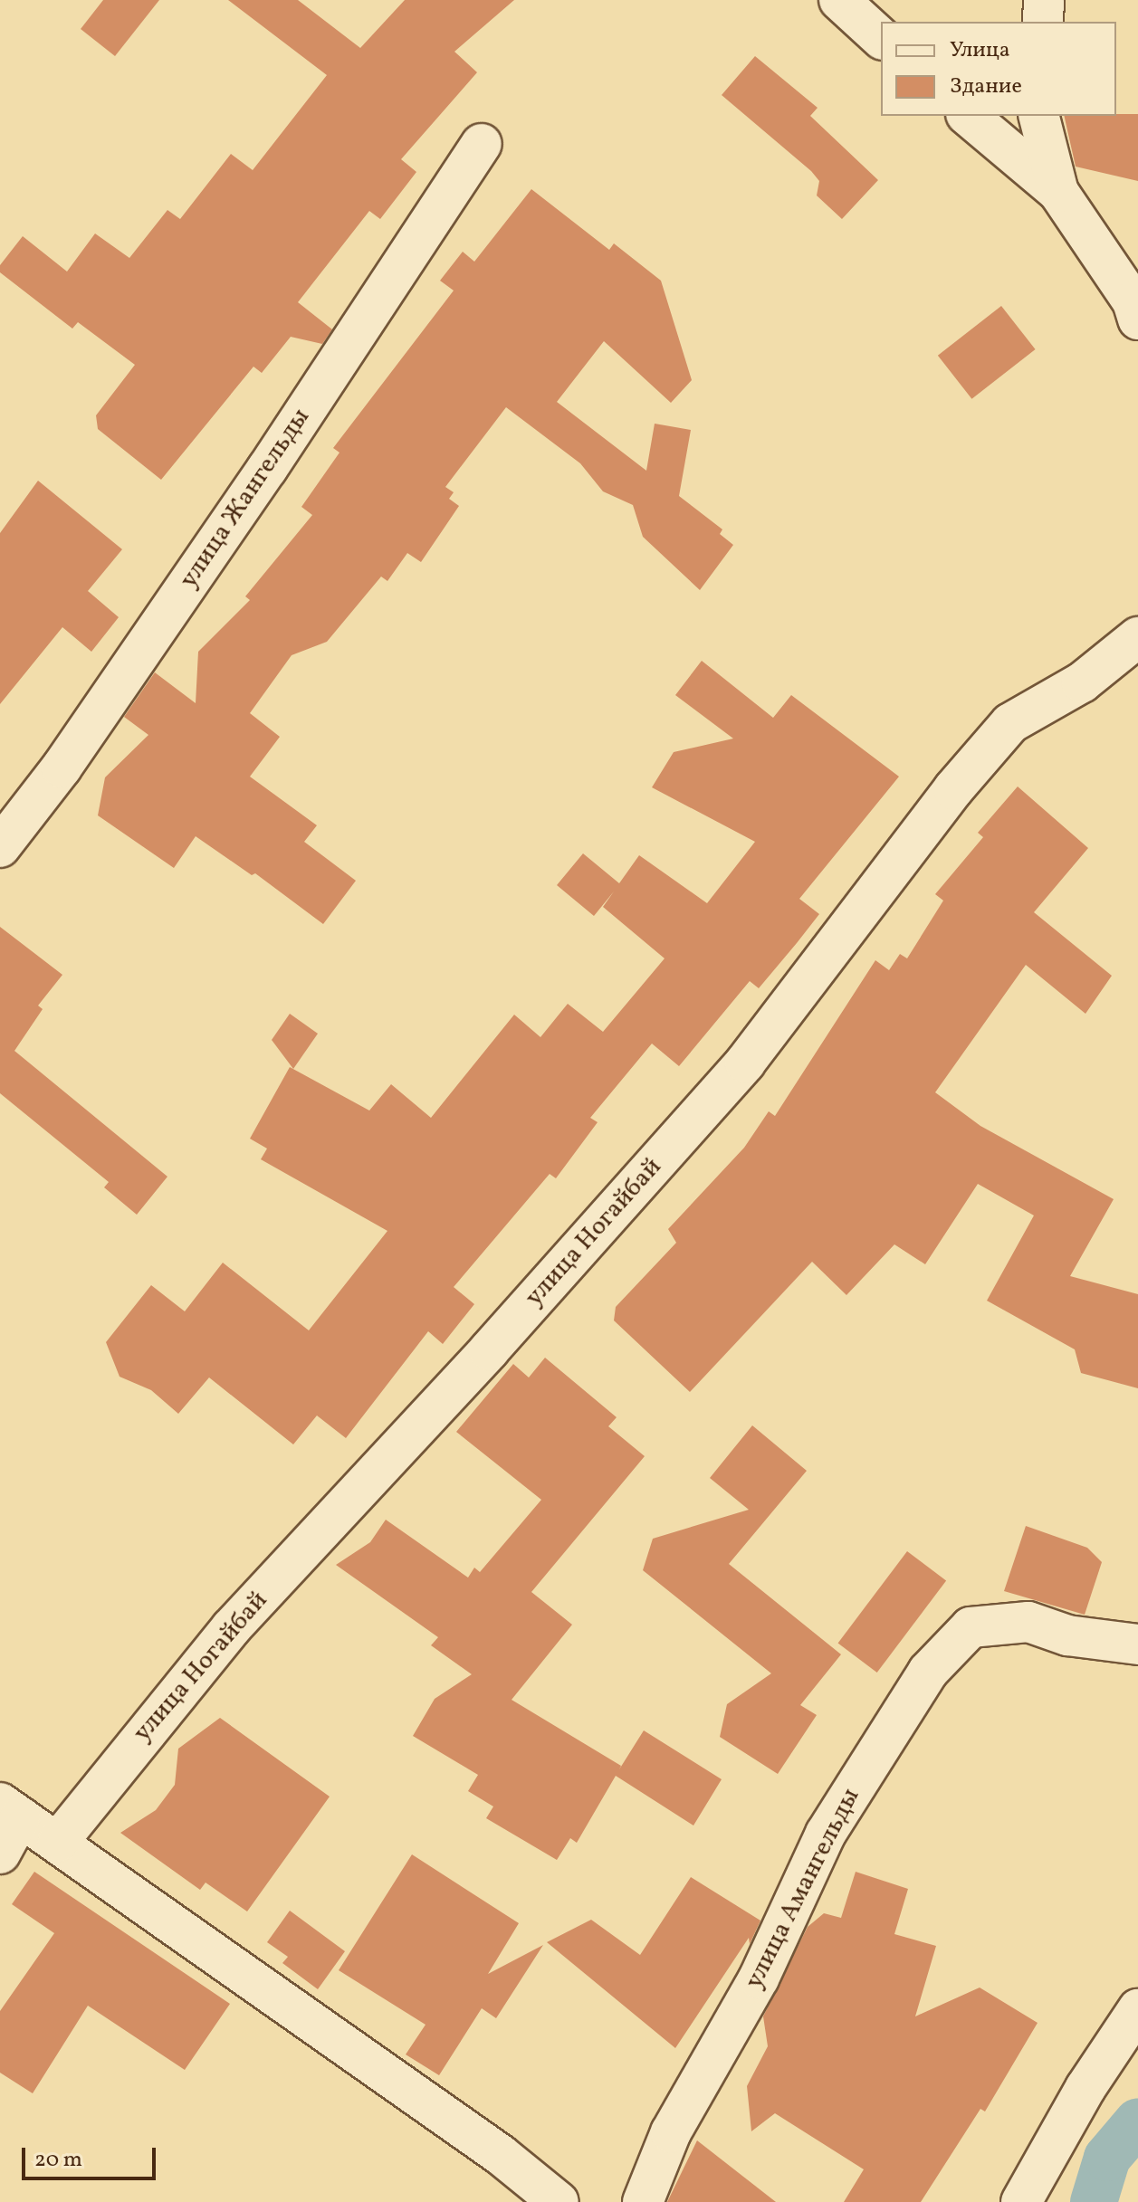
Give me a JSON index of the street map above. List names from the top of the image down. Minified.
{"streets":{"street":["улица Жангельды","улица Ногайбай","улица Амангельды"]},"legend":["Улица","Здание"],"scale_bar":"20 m"}
